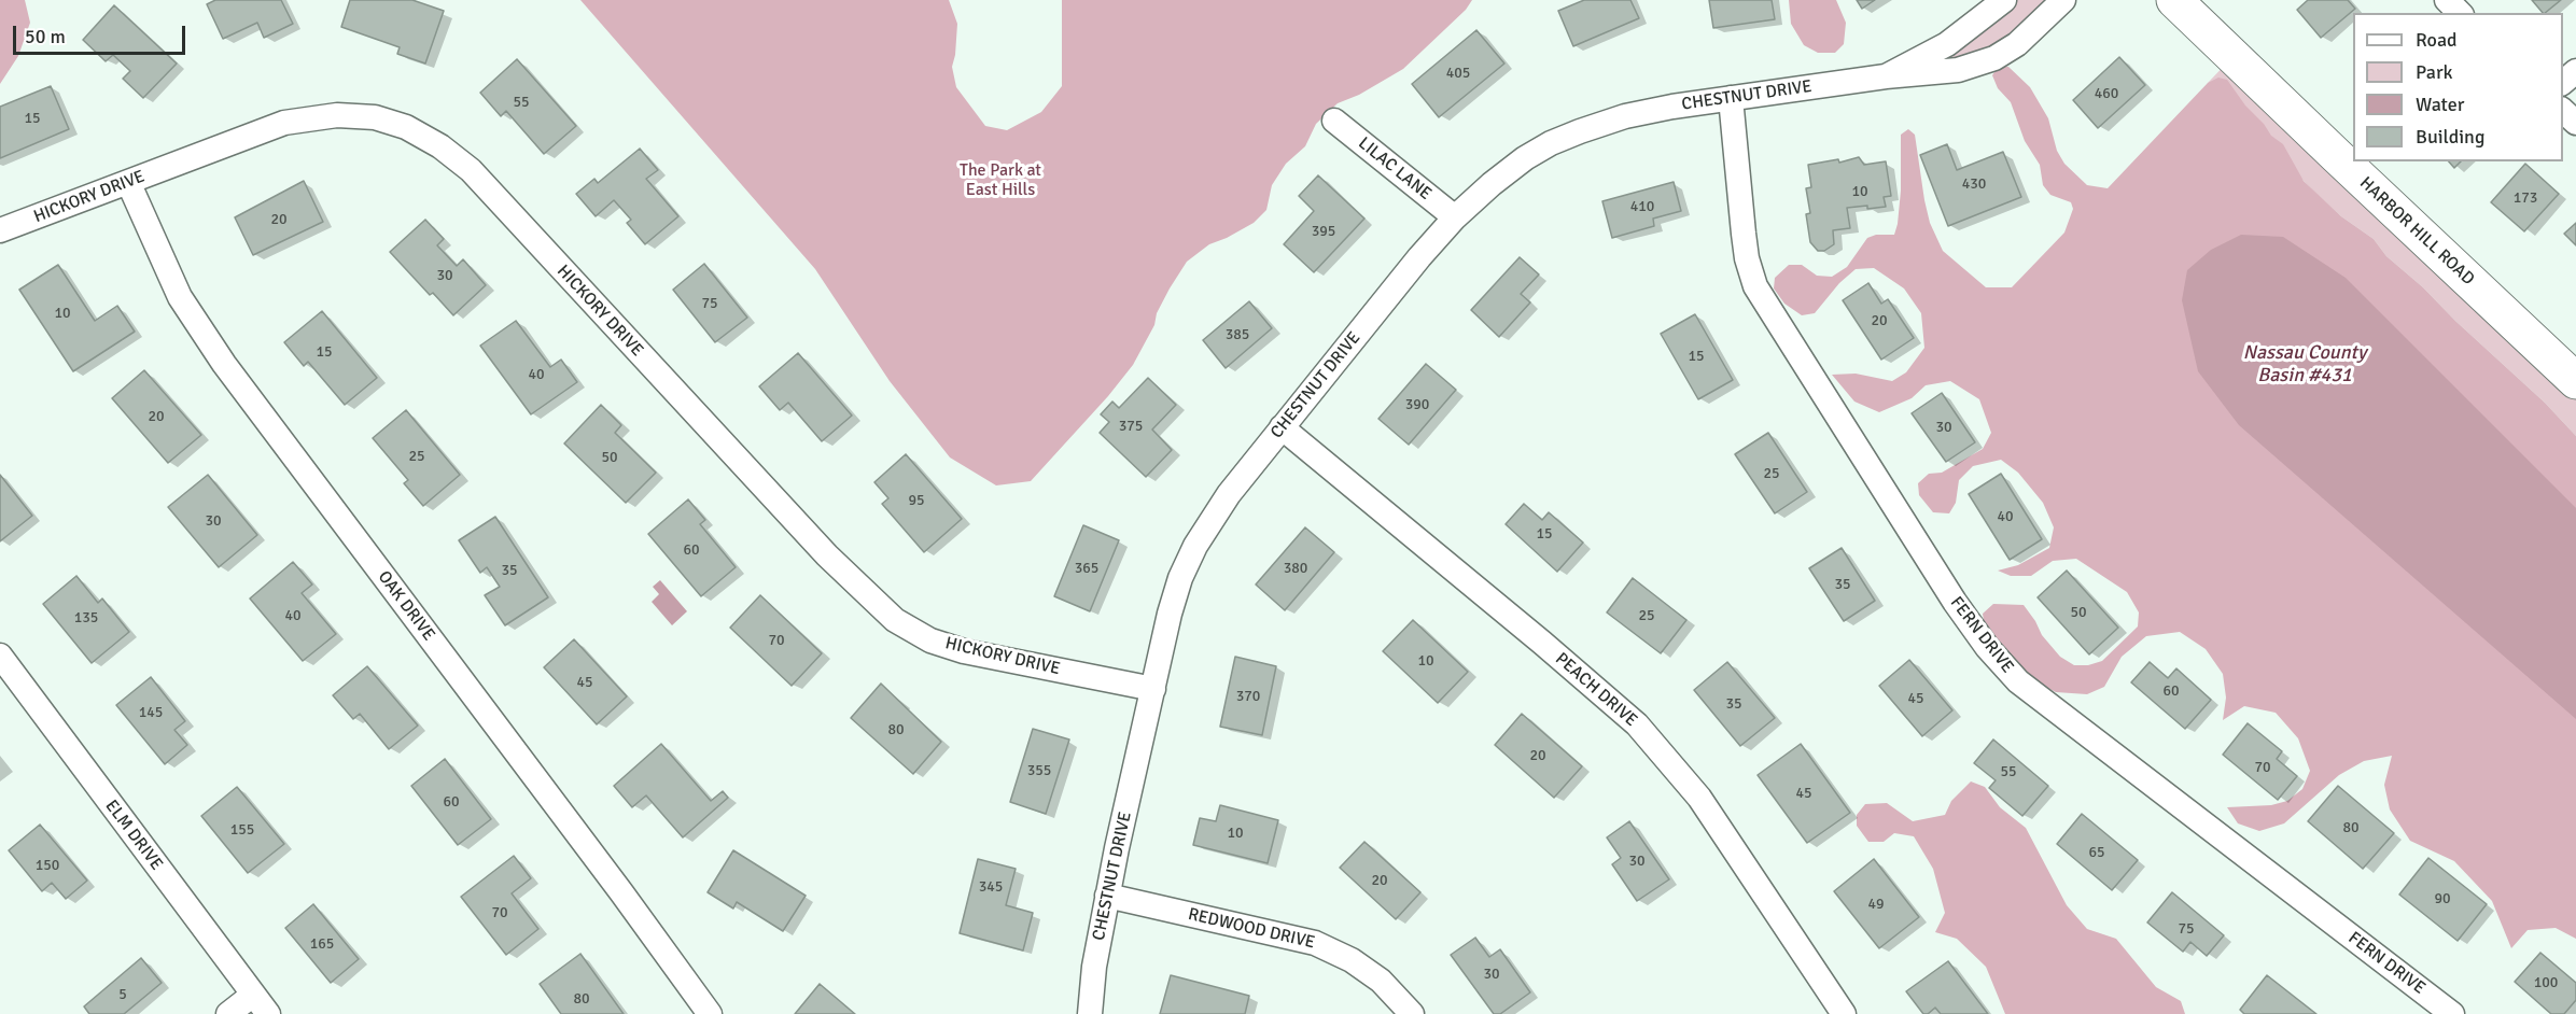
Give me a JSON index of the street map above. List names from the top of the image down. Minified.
{"streets":{"street":["CHESTNUT DRIVE","LILAC LANE","HICKORY DRIVE","HARBOR HILL ROAD","OAK DRIVE","FERN DRIVE","PEACH DRIVE","ELM DRIVE","REDWOOD DRIVE"]},"crossings":[["CHESTNUT DRIVE","LILAC LANE"],["CHESTNUT DRIVE","HICKORY DRIVE"],["CHESTNUT DRIVE","FERN DRIVE"],["CHESTNUT DRIVE","PEACH DRIVE"],["CHESTNUT DRIVE","REDWOOD DRIVE"],["HICKORY DRIVE","OAK DRIVE"]],"water":["Nassau County Basin #431"],"parks":["The Park at East Hills"],"house_numbers":["405","460","55","15","430","10","173","410","20","395","30","75","10","20","385","15","15","40","390","20","375","30","25","50","25","95","40","30","15","60","365","380","35","35","50","40","25","135","70","10","45","60","370","45","35","145","80","20","70","355","55","45","60","80","155","10","65","30","150","20","345","90","49","70","75","165","30","100","5","80"],"legend":["Road","Park","Water","Building"],"scale_bar":"50 m"}
